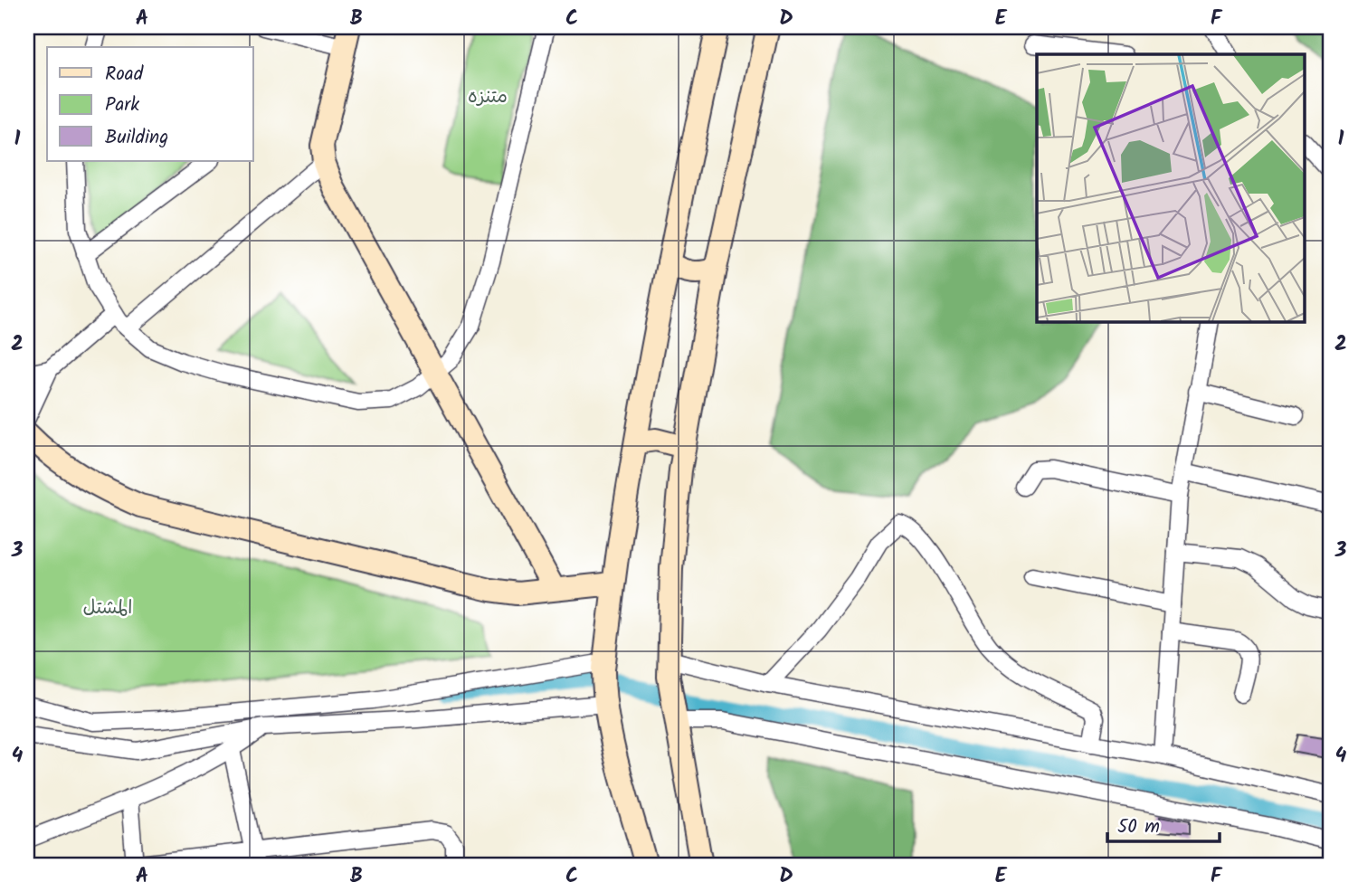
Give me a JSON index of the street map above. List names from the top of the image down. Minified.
{"parks":["متنزه","المشتل"],"legend":["Road","Park","Building"],"scale_bar":"50 m","grid":{"columns":["A","B","C","D","E","F"],"rows":["1","2","3","4"]}}
